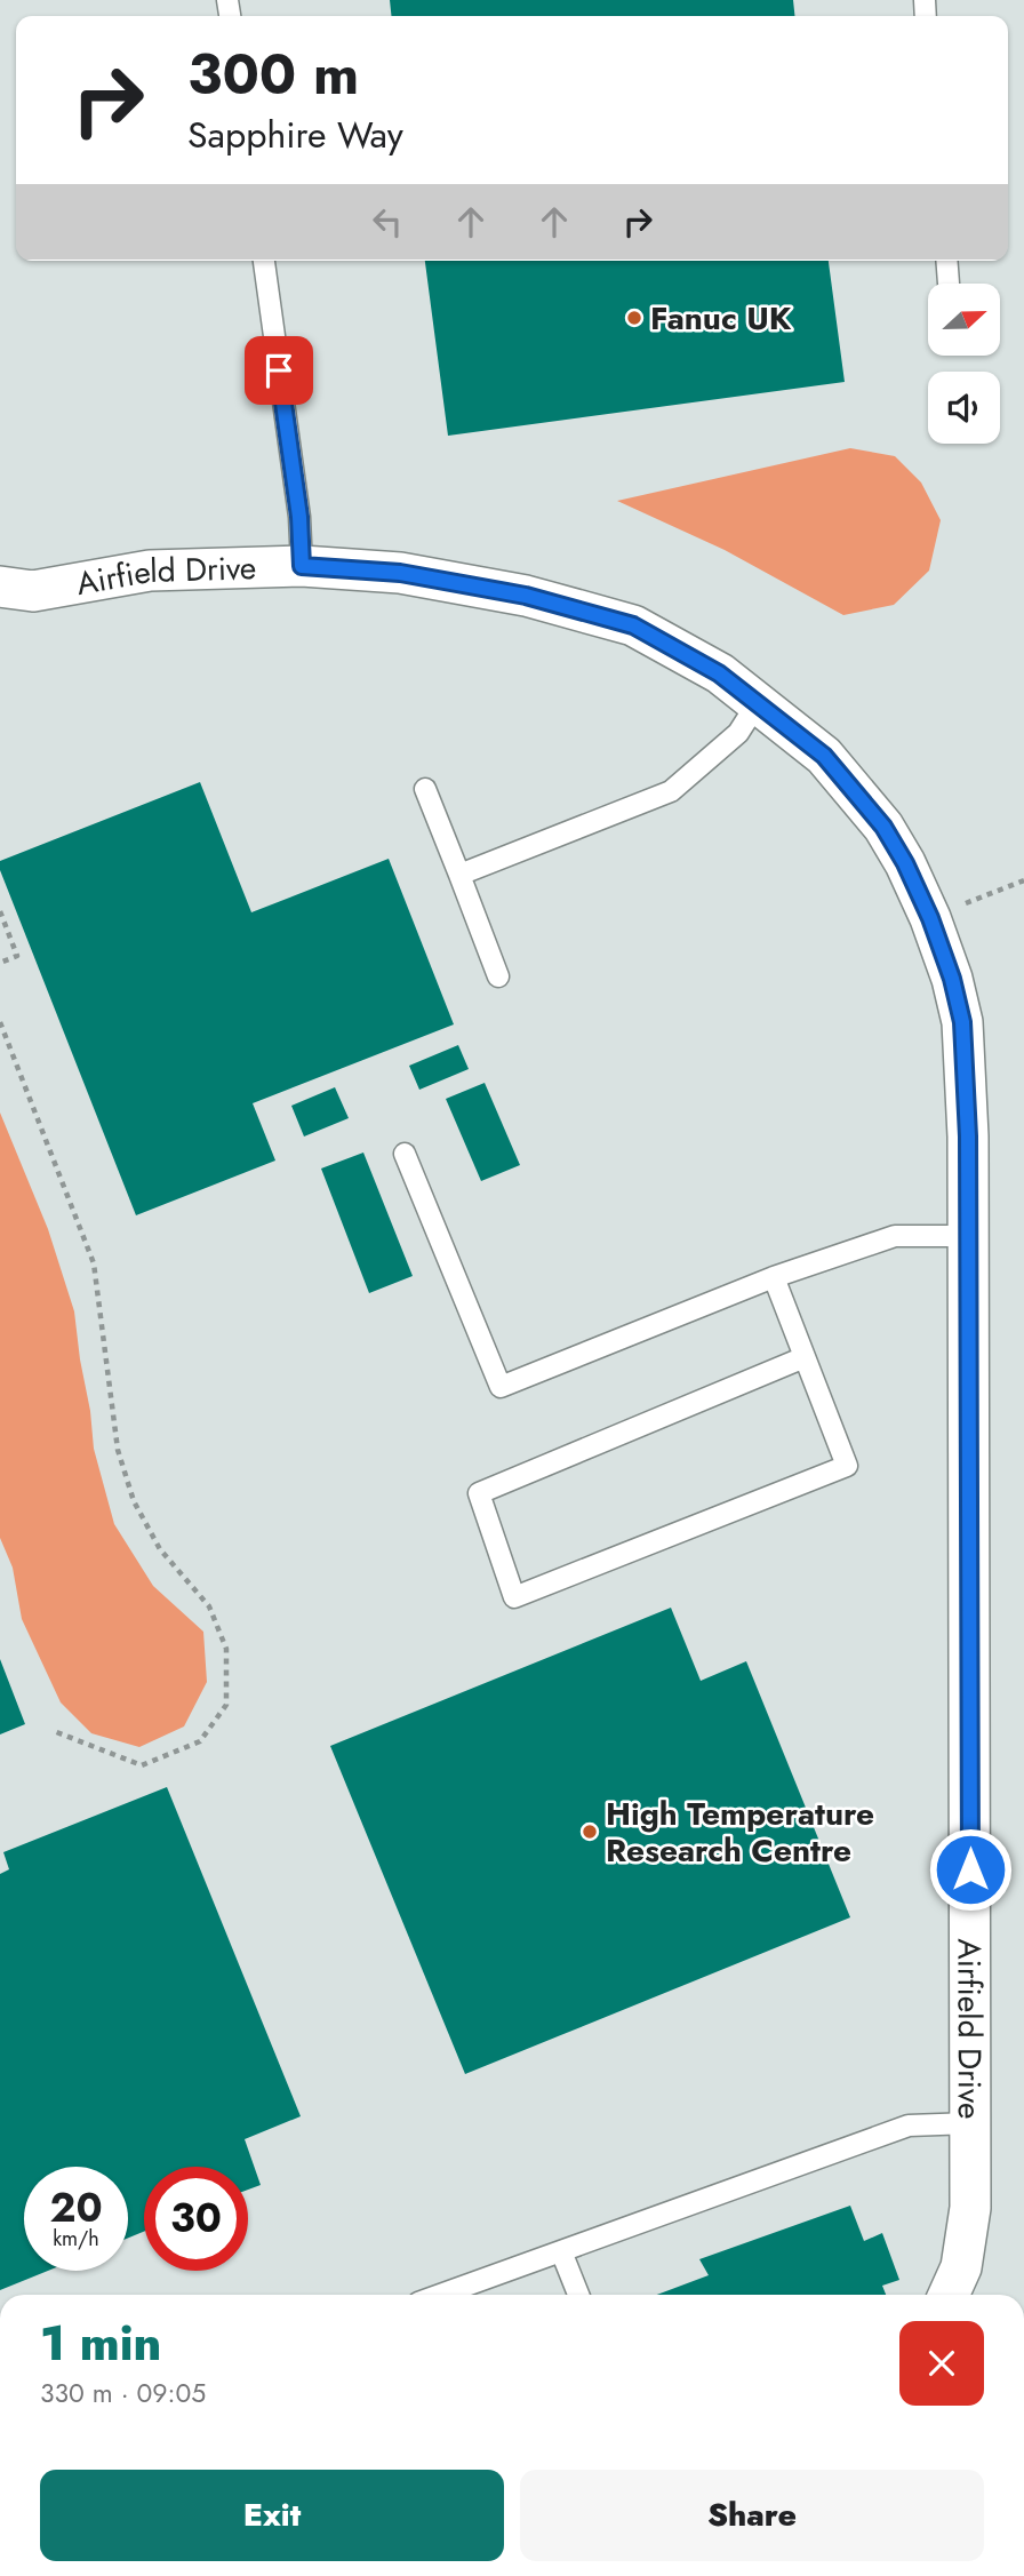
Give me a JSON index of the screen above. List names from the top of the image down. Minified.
{"streets":{"street":["Airfield Drive"]},"places":["Fanuc UK","High Temperature Research Centre"],"north":"right","page":{"turn":["300 m","Sapphire Way"],"speed":"20 km/h","limit":"30","heading":["1 min","330 m · 09:05"],"buttons":["Exit","Share"]}}
